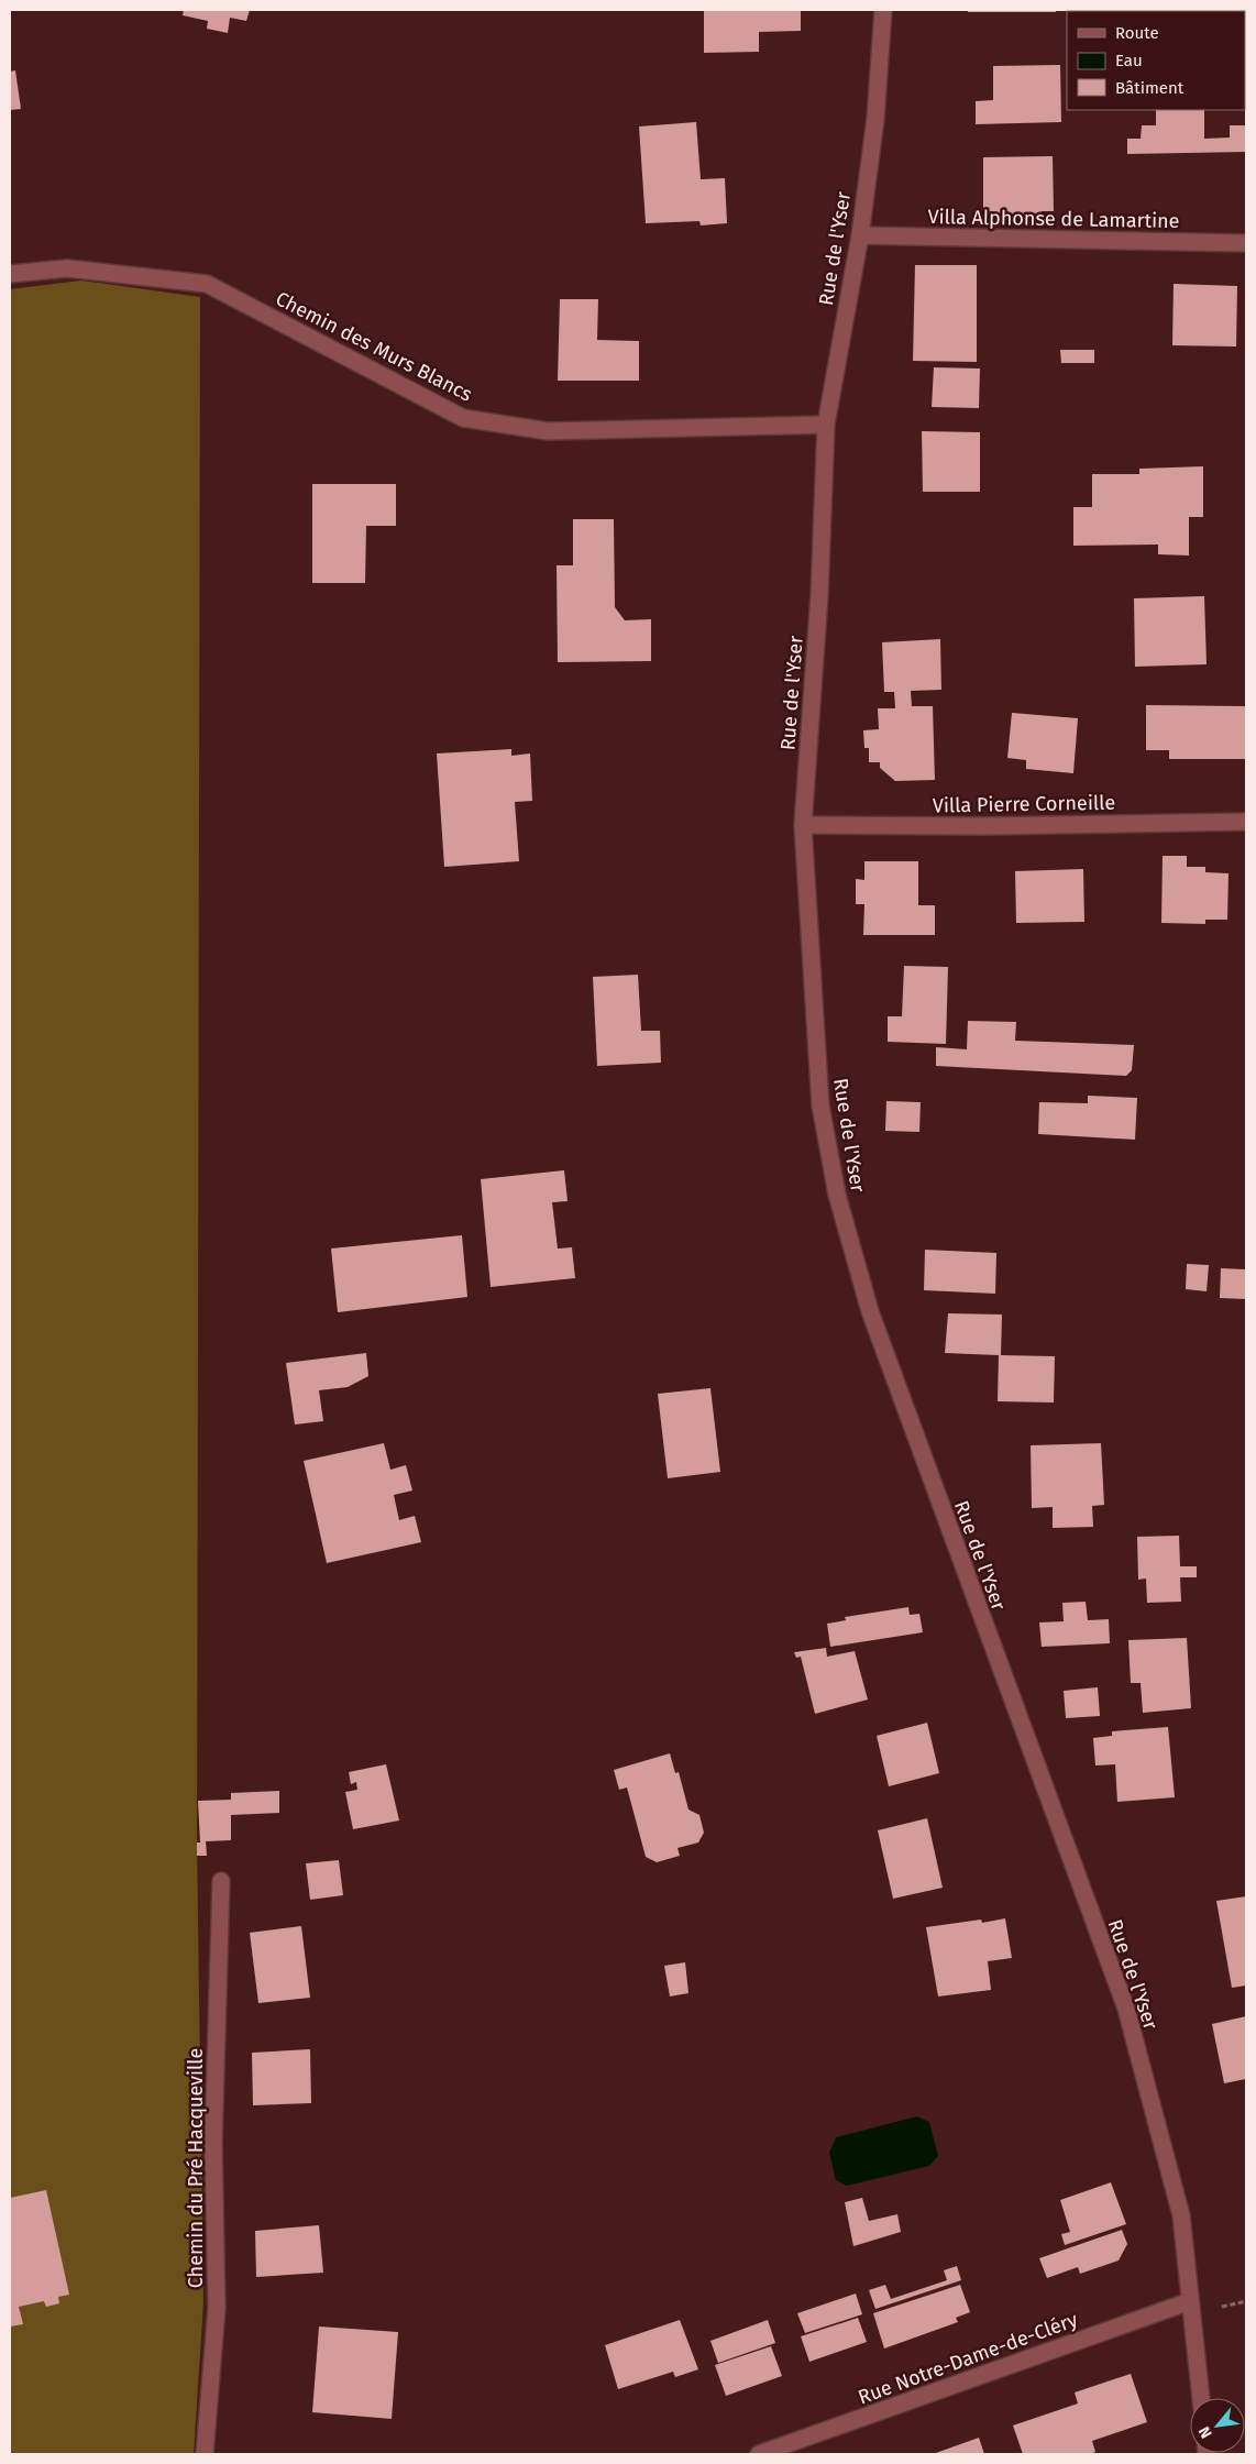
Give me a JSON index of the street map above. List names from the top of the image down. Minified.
{"streets":{"street":["Villa Alphonse de Lamartine","Rue de l'Yser","Chemin des Murs Blancs","Villa Pierre Corneille","Chemin du Pré Hacqueville","Rue Notre-Dame-de-Cléry"]},"crossings":[["Villa Alphonse de Lamartine","Rue de l'Yser"],["Rue de l'Yser","Chemin des Murs Blancs"],["Rue de l'Yser","Villa Pierre Corneille"],["Rue de l'Yser","Rue Notre-Dame-de-Cléry"]],"legend":["Route","Eau","Bâtiment"],"north":"bottom left"}
